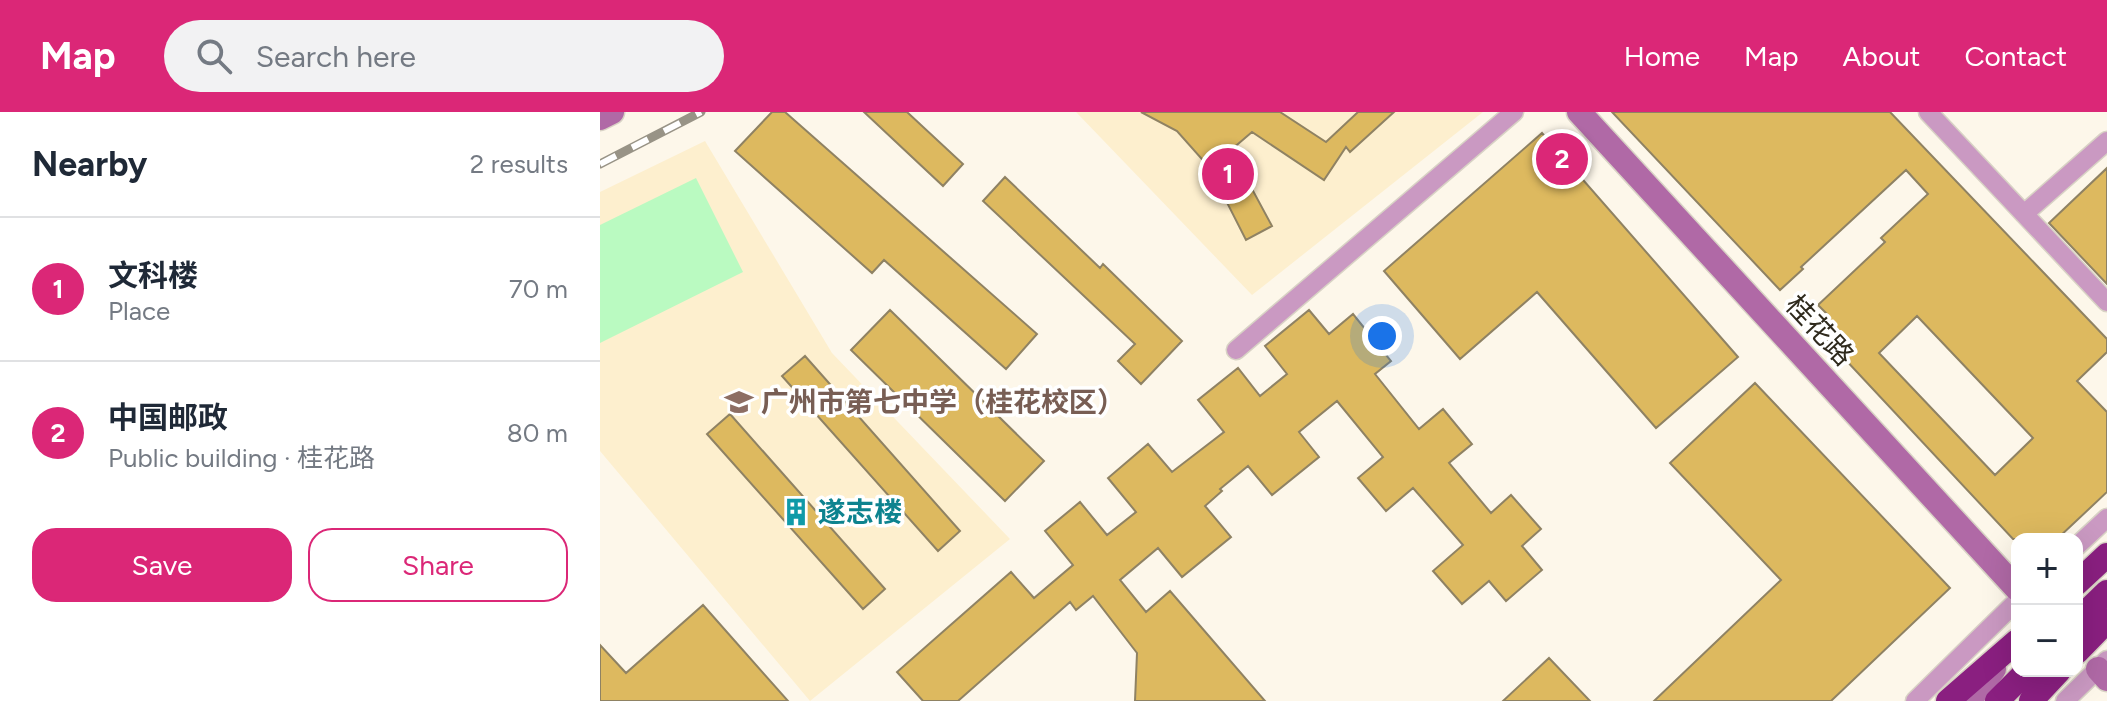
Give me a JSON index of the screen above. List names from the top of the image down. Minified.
{"streets":{"street":["桂花路"]},"places":{"school or university":["广州市第七中学（桂花校区）"],"building":["遂志楼"]},"page":{"header":"Map","search":"Search here","nav":["Home","Map","About","Contact"],"heading":["Nearby","2 results"],"pins":["2","1"],"list":[{"mark":"1","name":"文科楼","note":"Place","value":"70 m"},{"mark":"2","name":"中国邮政","note":"Public building · 桂花路","value":"80 m"}],"buttons":["Save","Share"],"map_buttons":["+","−"]}}
